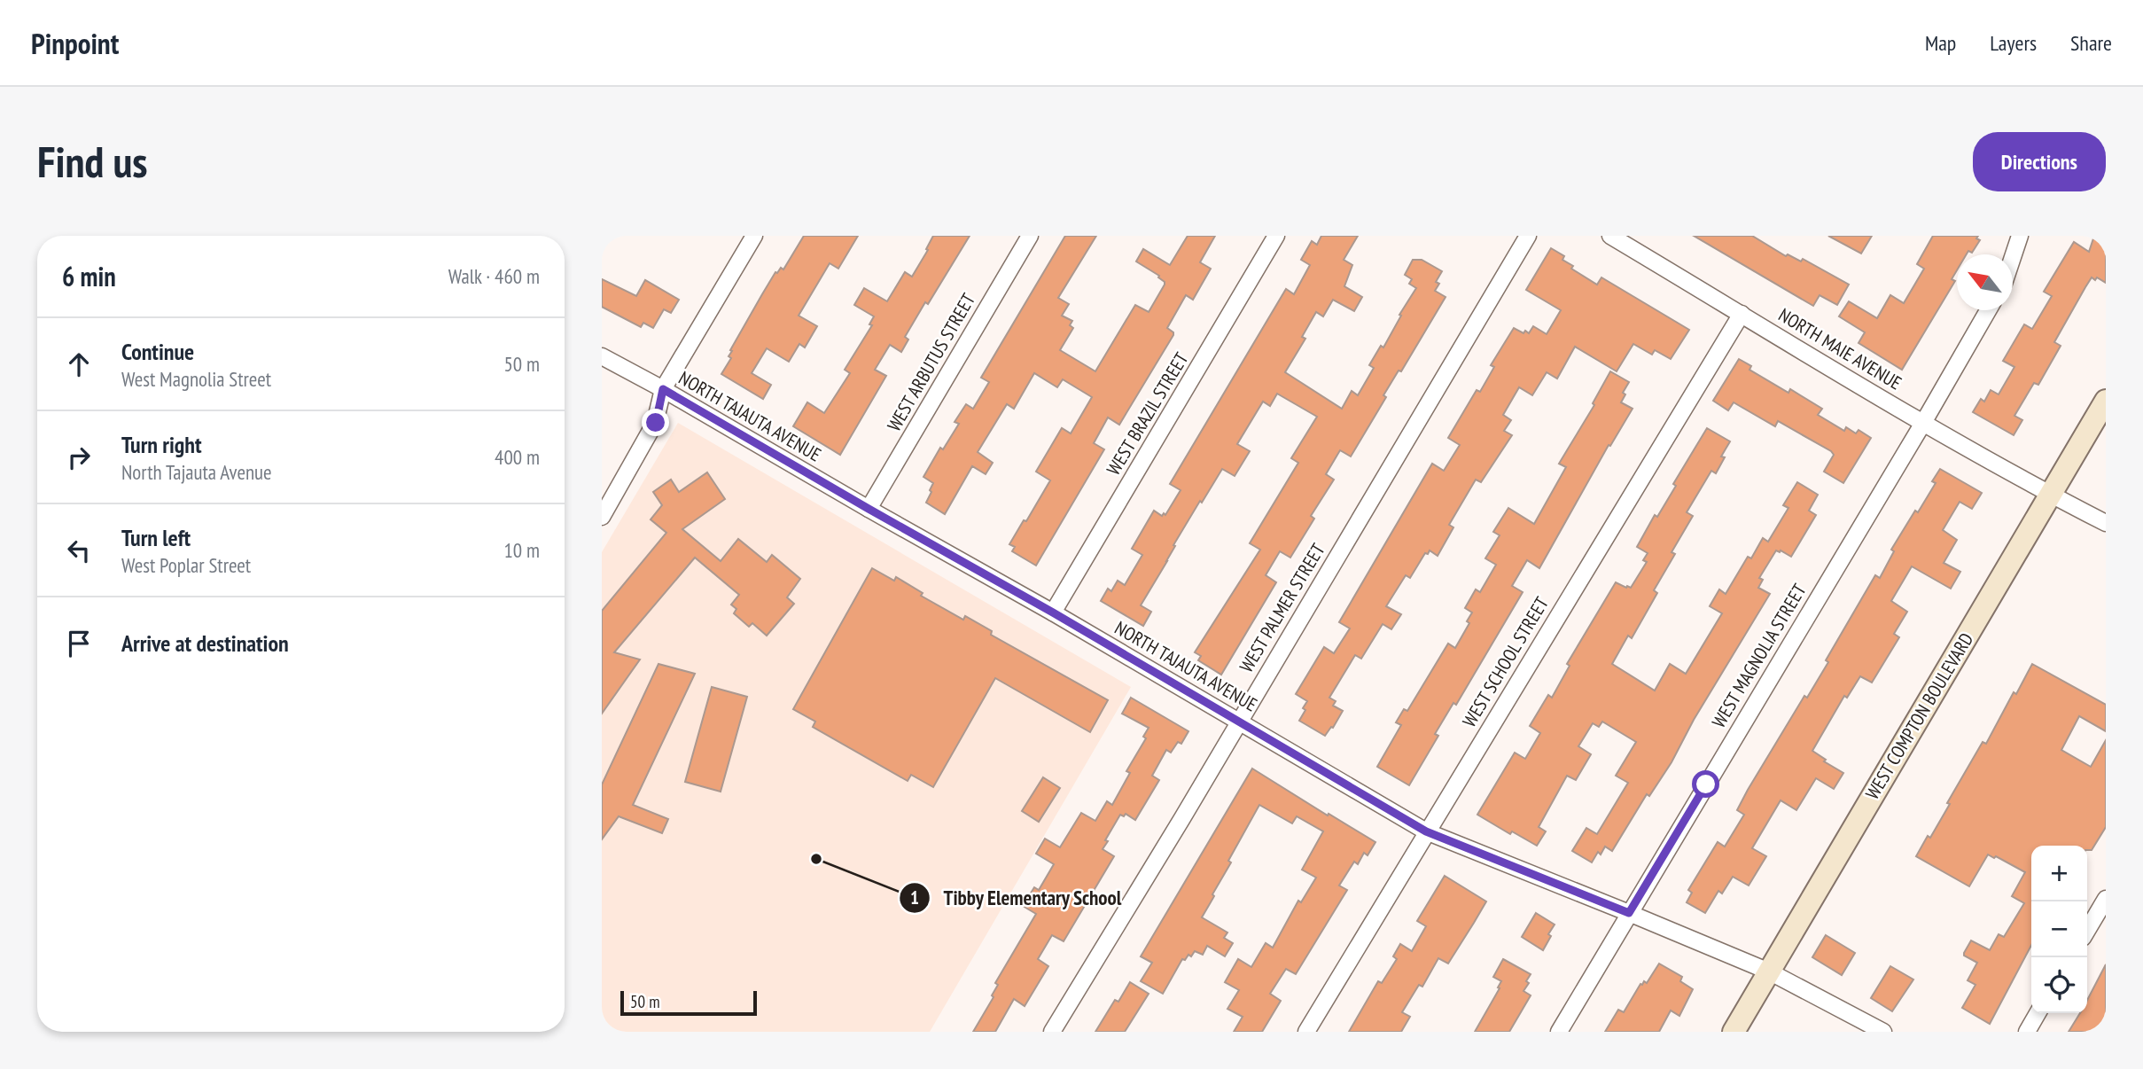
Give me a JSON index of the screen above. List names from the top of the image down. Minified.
{"streets":{"main road":["WEST COMPTON BOULEVARD"],"street":["NORTH MAIE AVENUE","WEST ARBUTUS STREET","WEST BRAZIL STREET","NORTH TAJAUTA AVENUE","WEST PALMER STREET","WEST MAGNOLIA STREET","WEST SCHOOL STREET"]},"crossings":[["NORTH MAIE AVENUE","WEST MAGNOLIA STREET"],["NORTH MAIE AVENUE","WEST SCHOOL STREET"],["NORTH MAIE AVENUE","WEST COMPTON BOULEVARD"],["WEST ARBUTUS STREET","NORTH TAJAUTA AVENUE"],["WEST BRAZIL STREET","NORTH TAJAUTA AVENUE"],["NORTH TAJAUTA AVENUE","WEST PALMER STREET"],["NORTH TAJAUTA AVENUE","WEST MAGNOLIA STREET"],["NORTH TAJAUTA AVENUE","WEST SCHOOL STREET"],["NORTH TAJAUTA AVENUE","WEST COMPTON BOULEVARD"]],"places":["Tibby Elementary School"],"scale_bar":"50 m","north":"top left","page":{"header":"Pinpoint","nav":["Map","Layers","Share"],"buttons":"Directions","title":"Find us","heading":["6 min","Walk · 460 m"],"list":[["Continue","West Magnolia Street","50 m"],["Turn right","North Tajauta Avenue","400 m"],["Turn left","West Poplar Street","10 m"],"Arrive at destination"],"map_buttons":["+","−"],"scale":"50 m"}}
